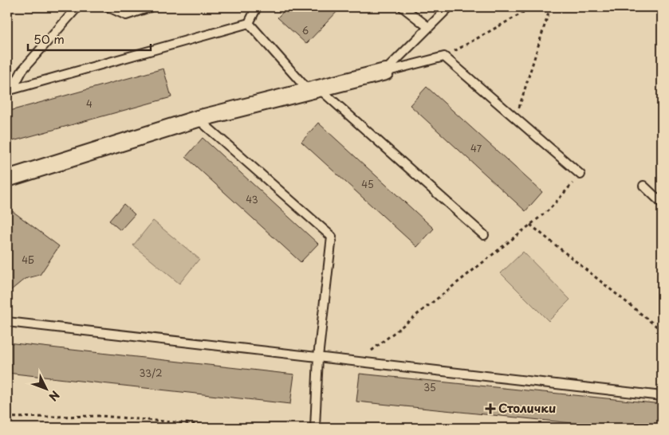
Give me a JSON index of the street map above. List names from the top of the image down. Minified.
{"places":{"health":["Столички"]},"house_numbers":["6","4","47","45","43","4Б","33/2","35"],"scale_bar":"50 m","north":"bottom right"}
